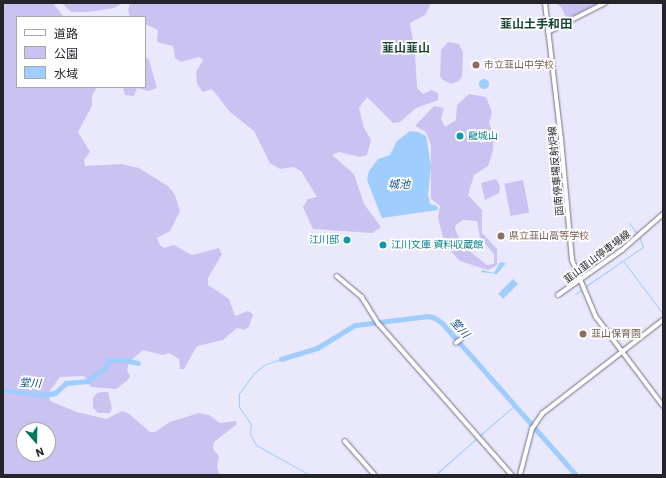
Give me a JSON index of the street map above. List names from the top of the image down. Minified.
{"streets":{"main road":["函南停車場反射炉線","韮山韮山停車場線"]},"crossings":[["函南停車場反射炉線","韮山韮山停車場線"]],"districts":["韮山土手和田","韮山韮山"],"water":["城池","堂川"],"places":["市立韮山中学校","龍城山","県立韮山高等学校","江川邸","江川文庫 資料収蔵館","韮山保育園"],"legend":["道路","公園","水域"],"north":"bottom"}
